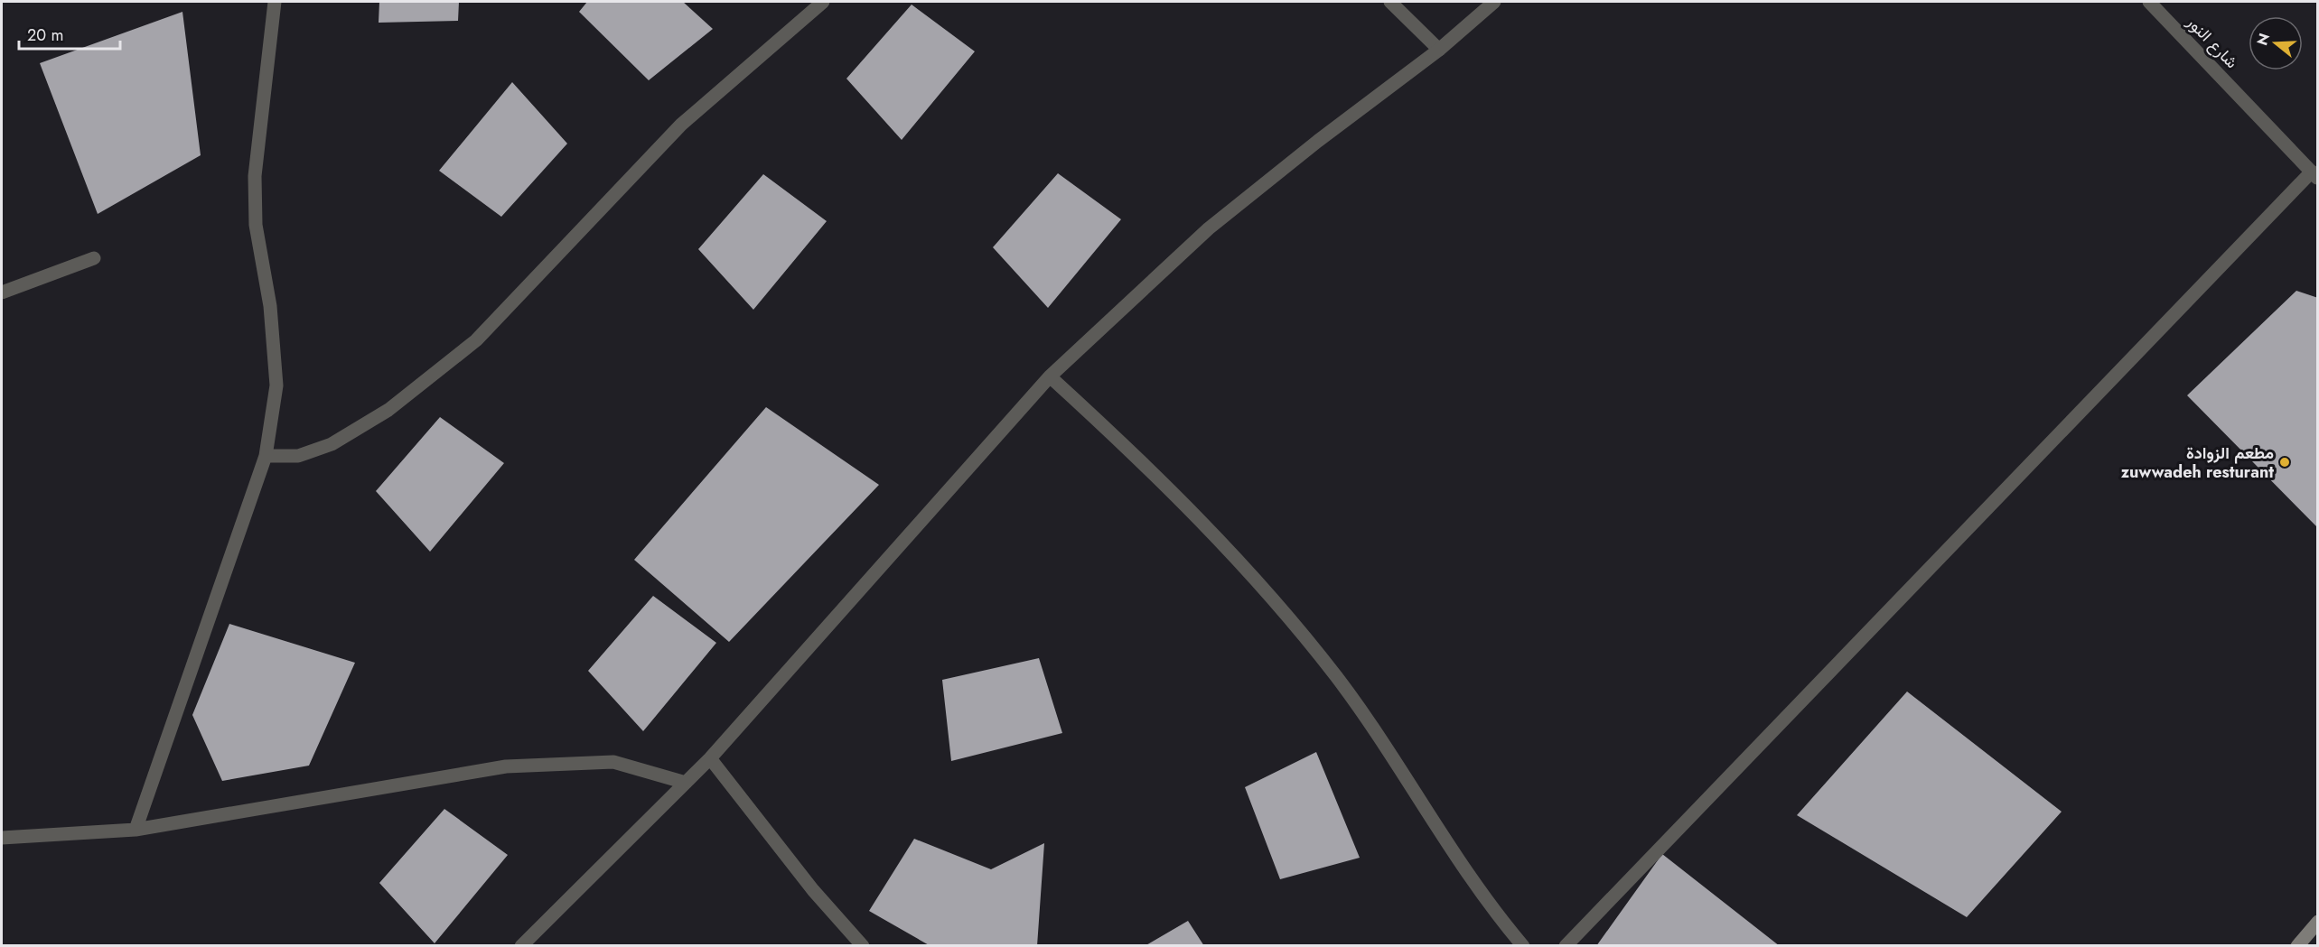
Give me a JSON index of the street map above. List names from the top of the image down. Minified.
{"streets":{"street":["شارع النور"]},"places":["مطعم الزوادة zuwwadeh resturant"],"scale_bar":"20 m","north":"left"}
